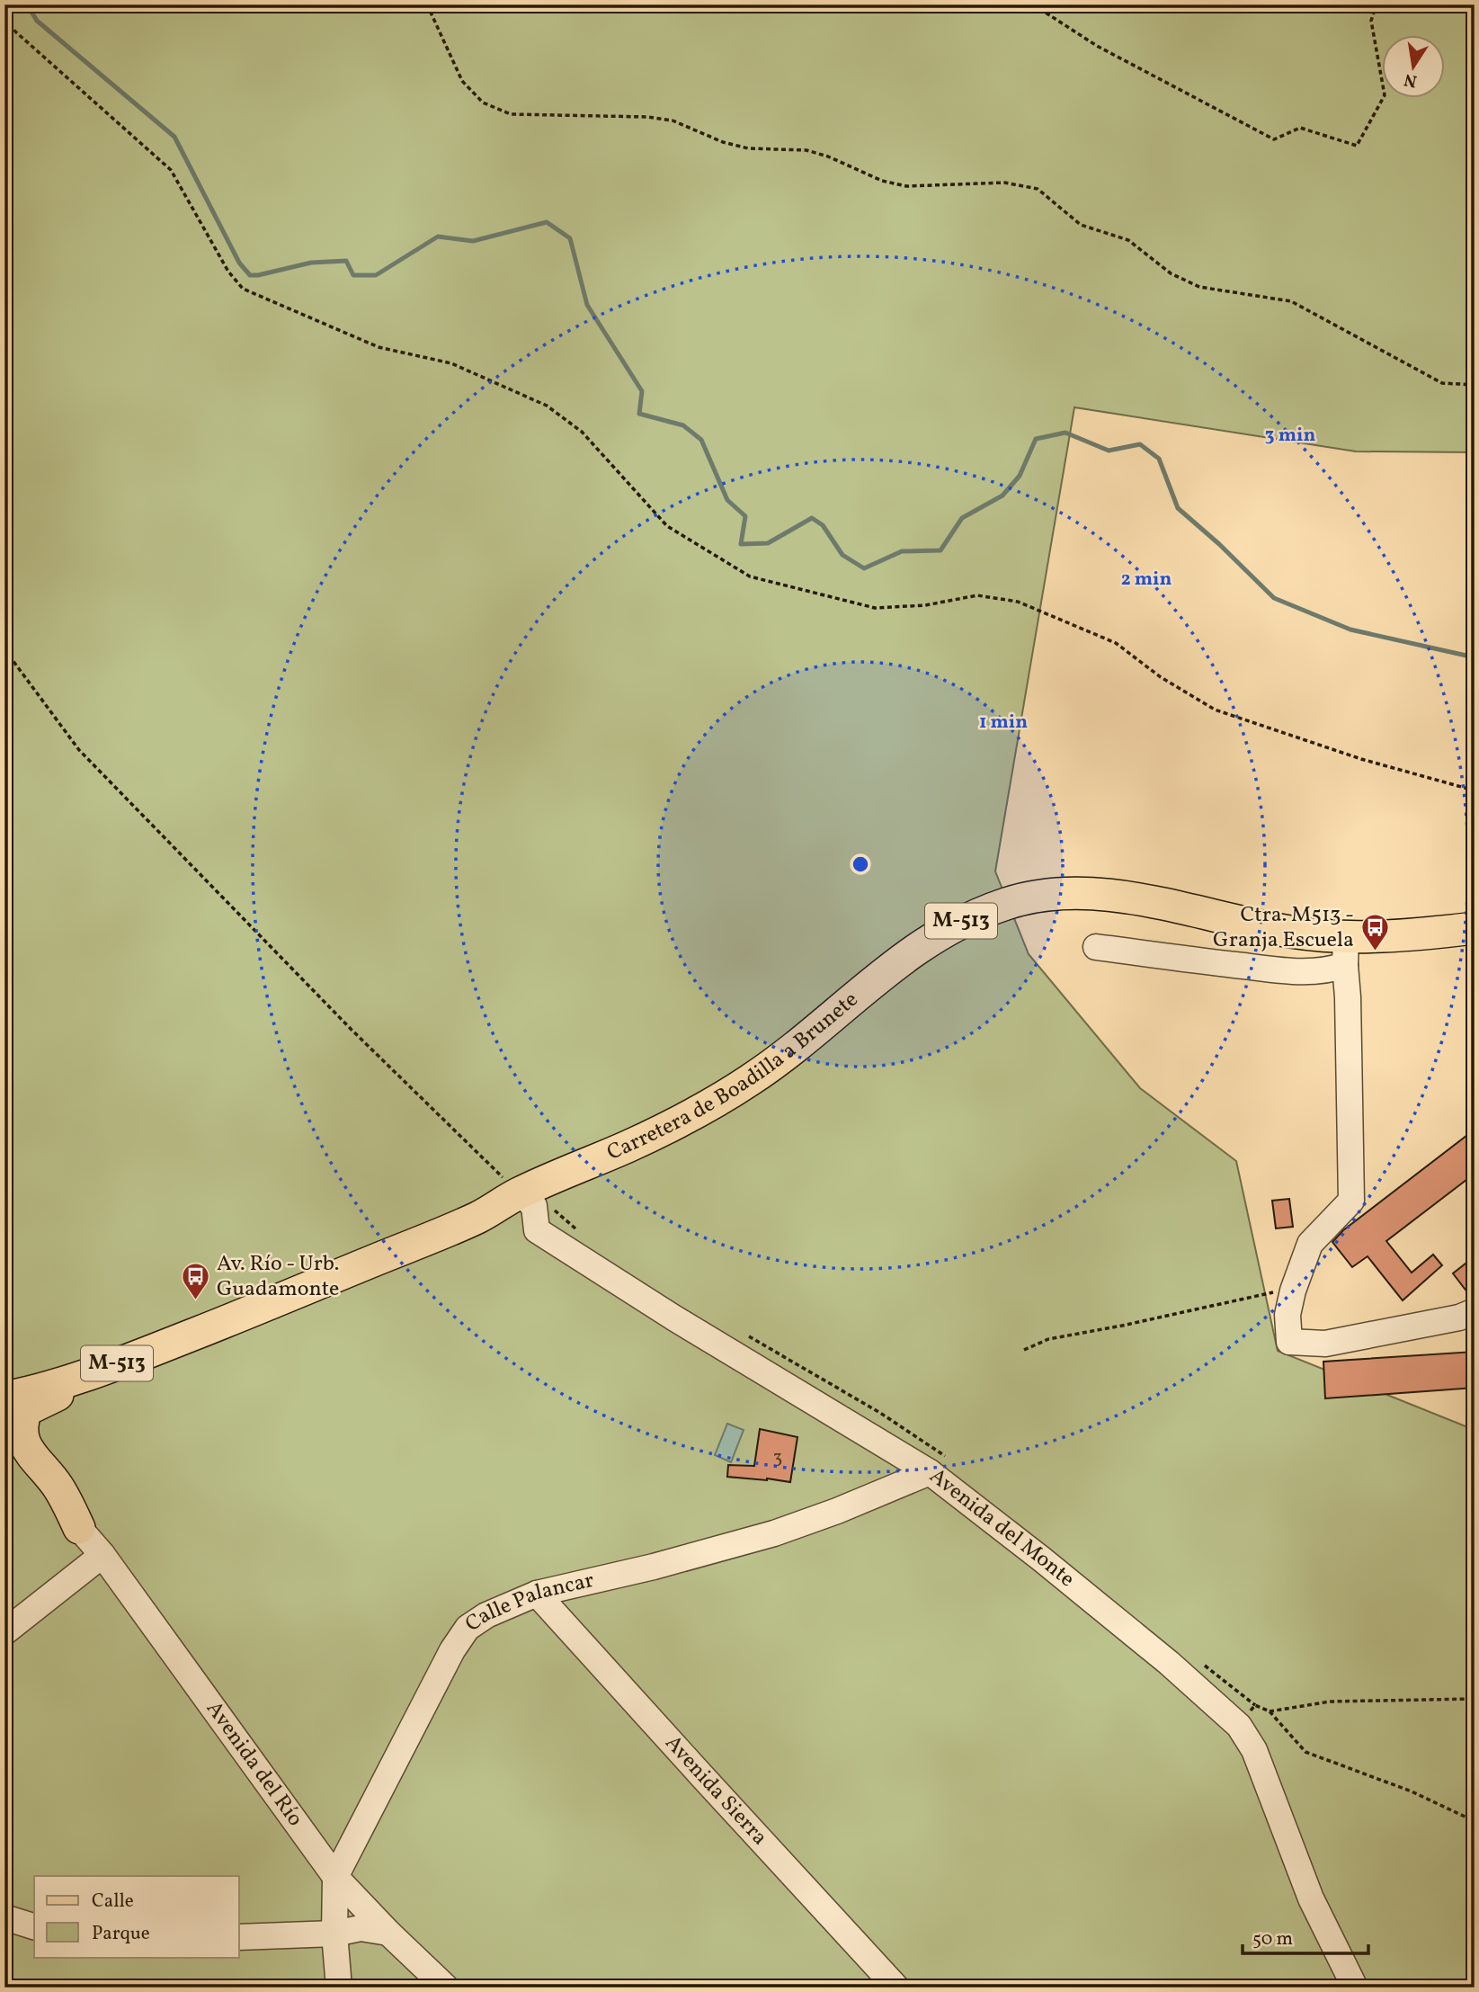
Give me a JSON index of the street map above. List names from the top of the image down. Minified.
{"streets":{"main road":["M-513","Carretera de Boadilla a Brunete"],"street":["Avenida del Monte","Calle Palancar","Avenida del Río","Avenida Sierra"]},"crossings":[["M-513","Carretera de Boadilla a Brunete"],["M-513","Avenida del Monte"],["Carretera de Boadilla a Brunete","Avenida del Monte"],["Avenida del Monte","Calle Palancar"],["Calle Palancar","Avenida del Río"],["Calle Palancar","Avenida Sierra"]],"places":{"bus stop":["Ctra. M513 - Granja Escuela","Av. Río - Urb. Guadamonte"]},"house_numbers":["3"],"legend":["Calle","Parque"],"scale_bar":"50 m","north":"bottom","rings":["3 min","2 min","1 min"]}
